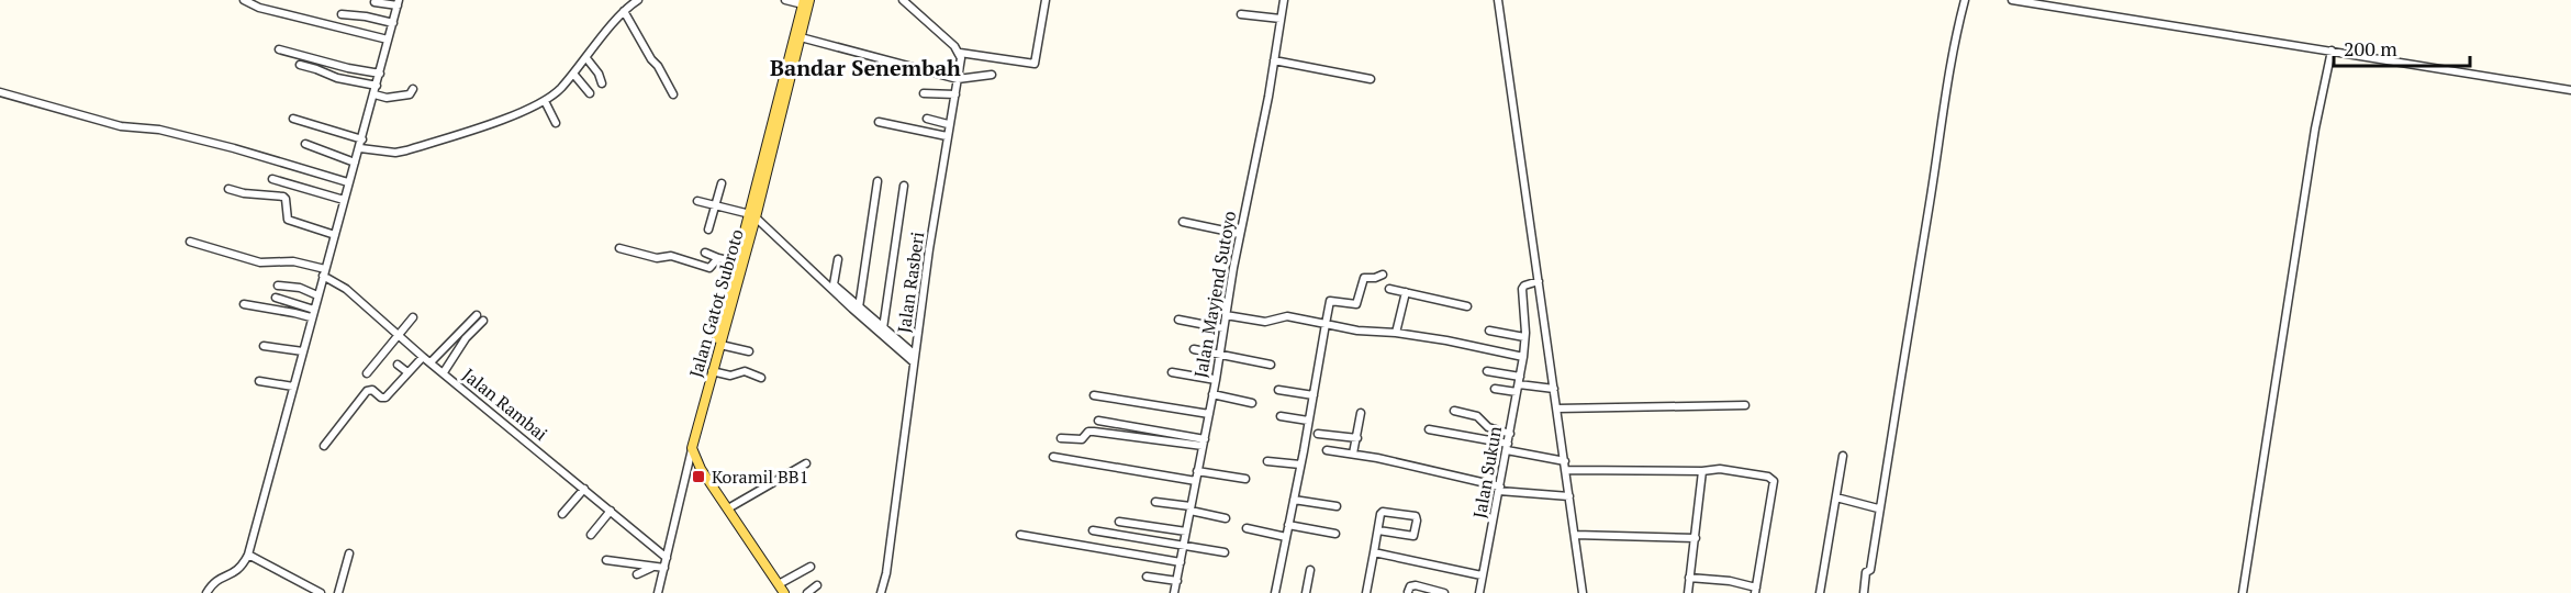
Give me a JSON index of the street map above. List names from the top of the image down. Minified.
{"streets":{"main road":["Jalan Gatot Subroto"],"street":["Jalan Rasberi","Jalan Mayjend Sutoyo","Jalan Rambai","Jalan Sukun"]},"districts":["Bandar Senembah"],"places":{"transit":["Koramil BB1"]},"scale_bar":"200 m"}
